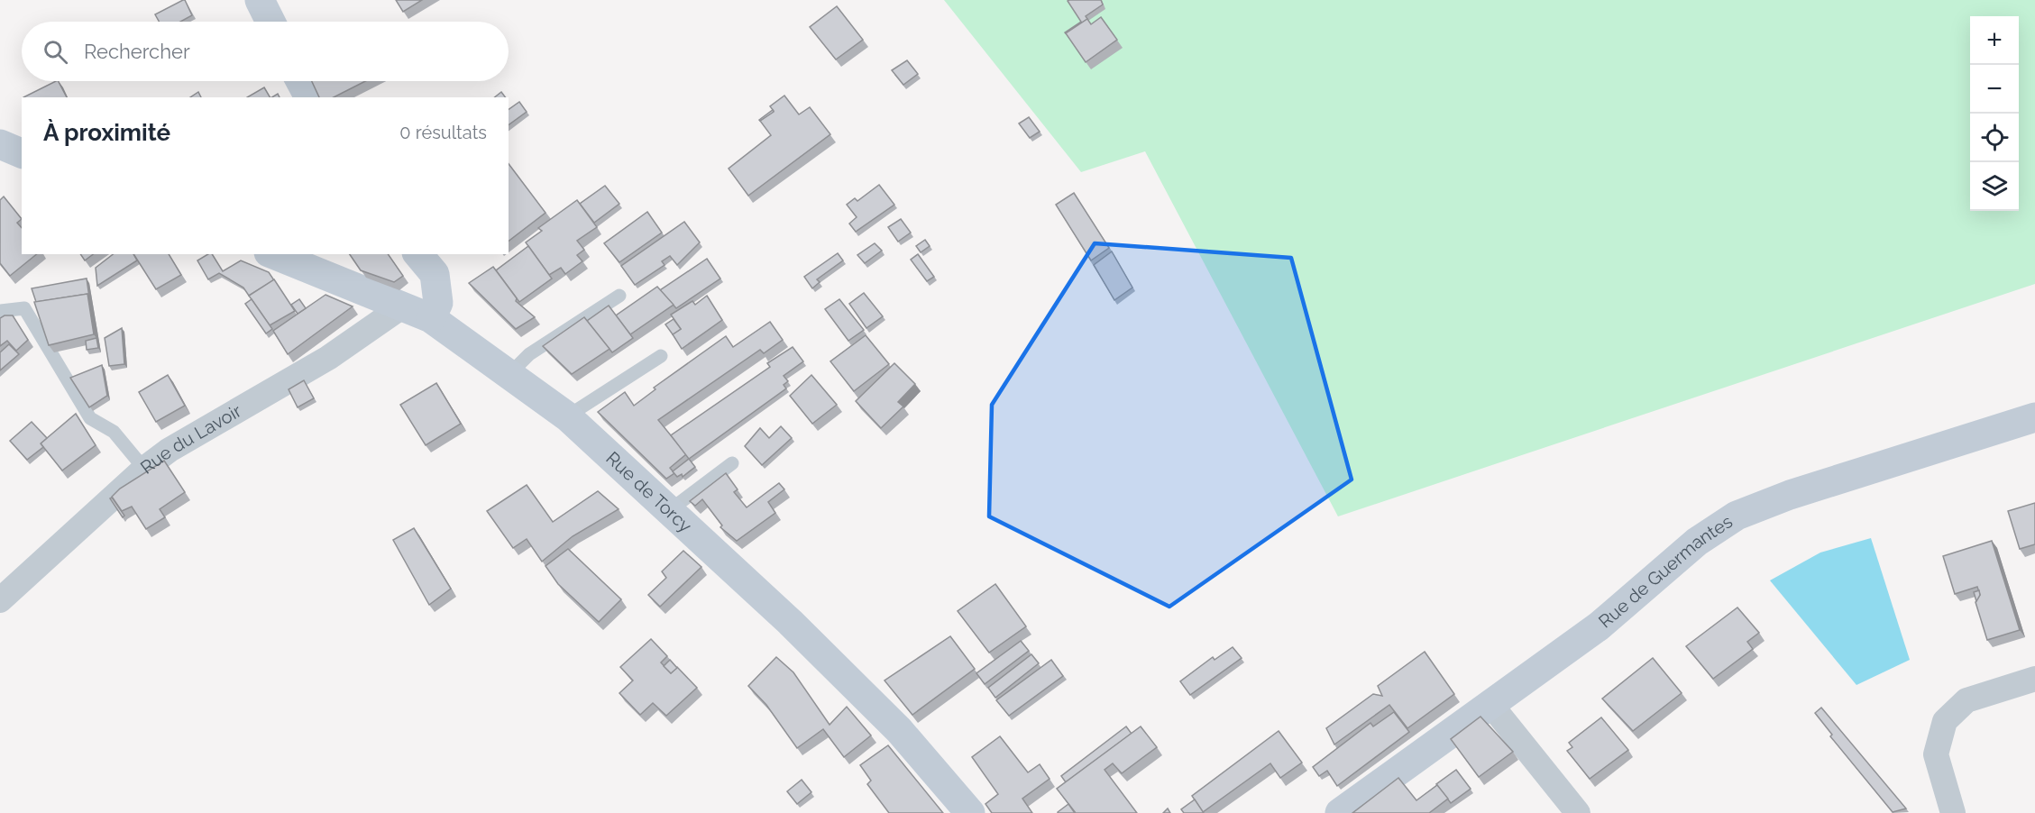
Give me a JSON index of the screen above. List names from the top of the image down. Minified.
{"streets":{"street":["Rue du Lavoir","Rue de Torcy","Rue de Guermantes"]},"crossings":[["Rue du Lavoir","Rue de Torcy"]],"page":{"map_buttons":["+","−"],"search":"Rechercher","heading":["À proximité","0 résultats"]}}
